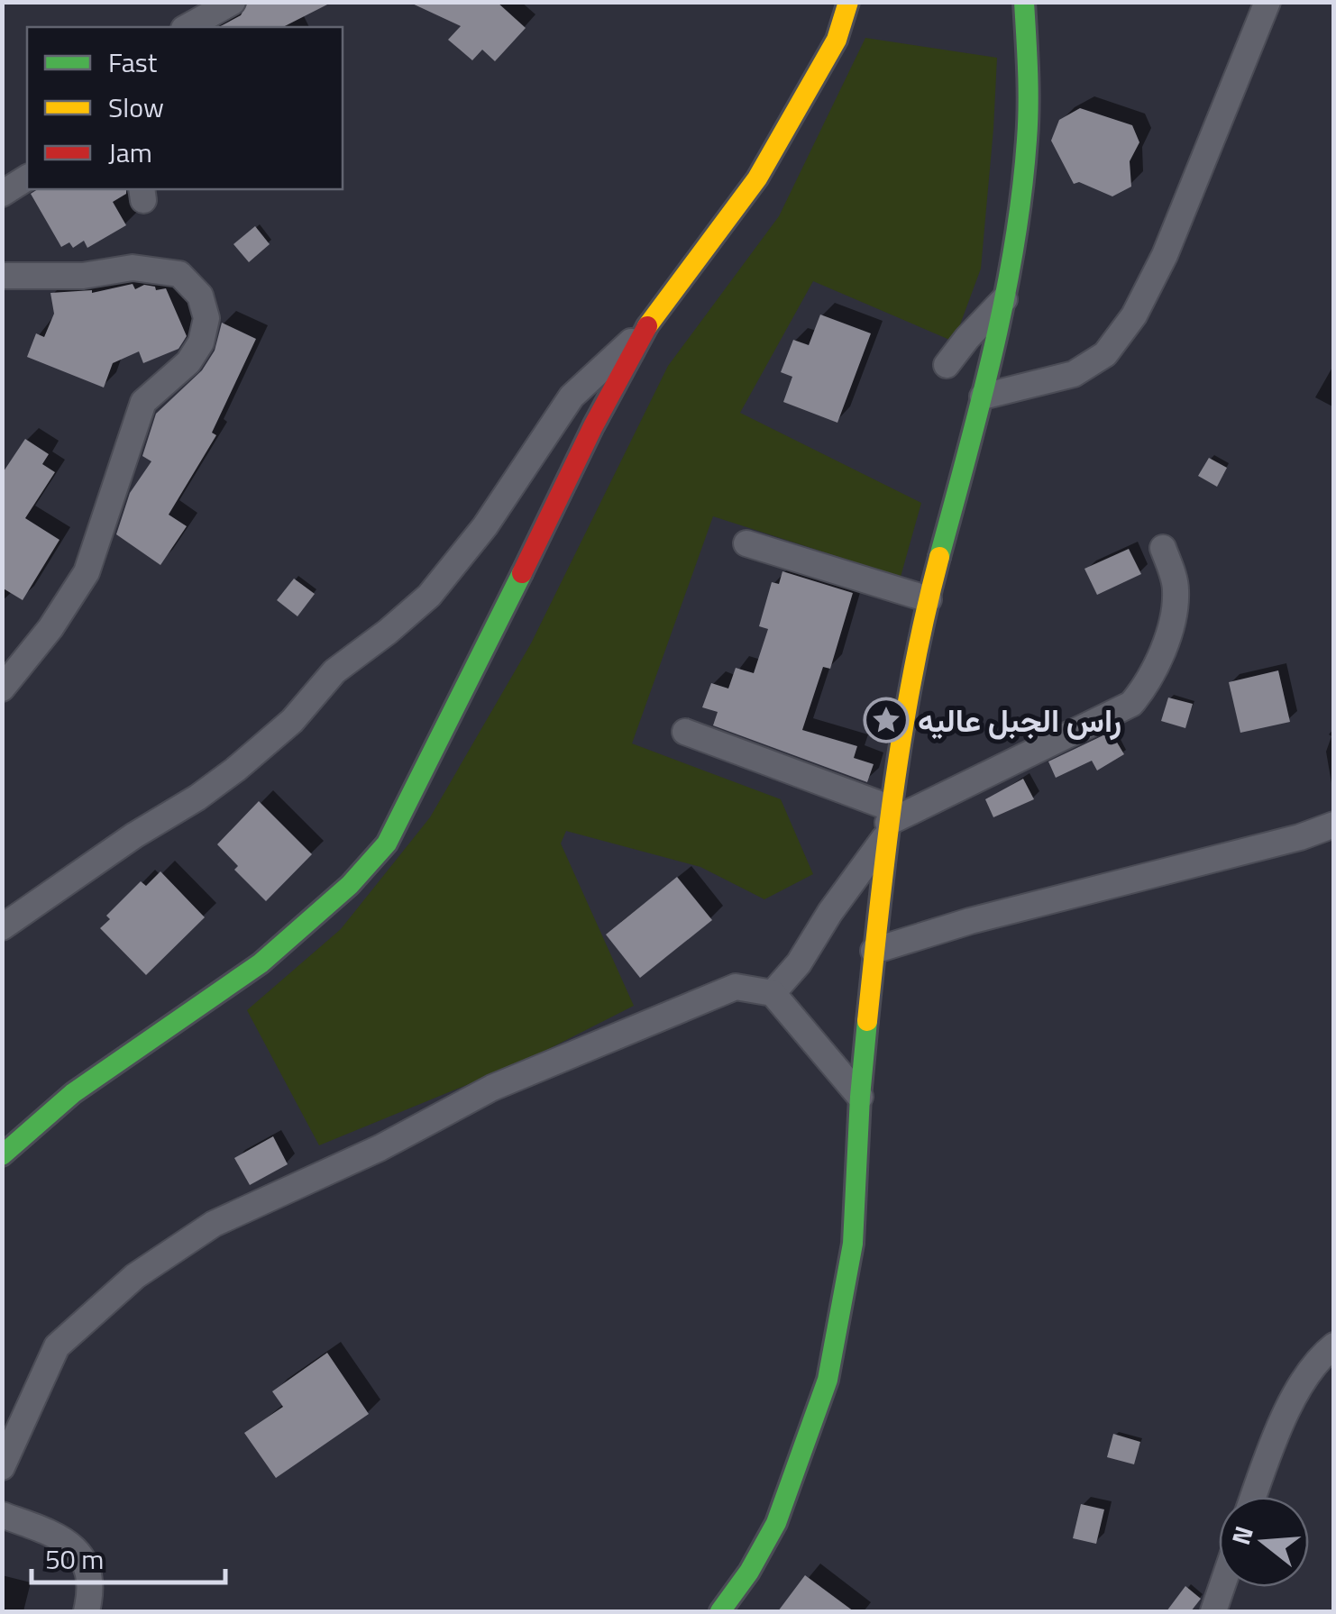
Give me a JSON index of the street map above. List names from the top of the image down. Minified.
{"places":{"place":["راس الجبل عاليه"]},"legend":["Fast","Slow","Jam"],"scale_bar":"50 m","north":"left"}
